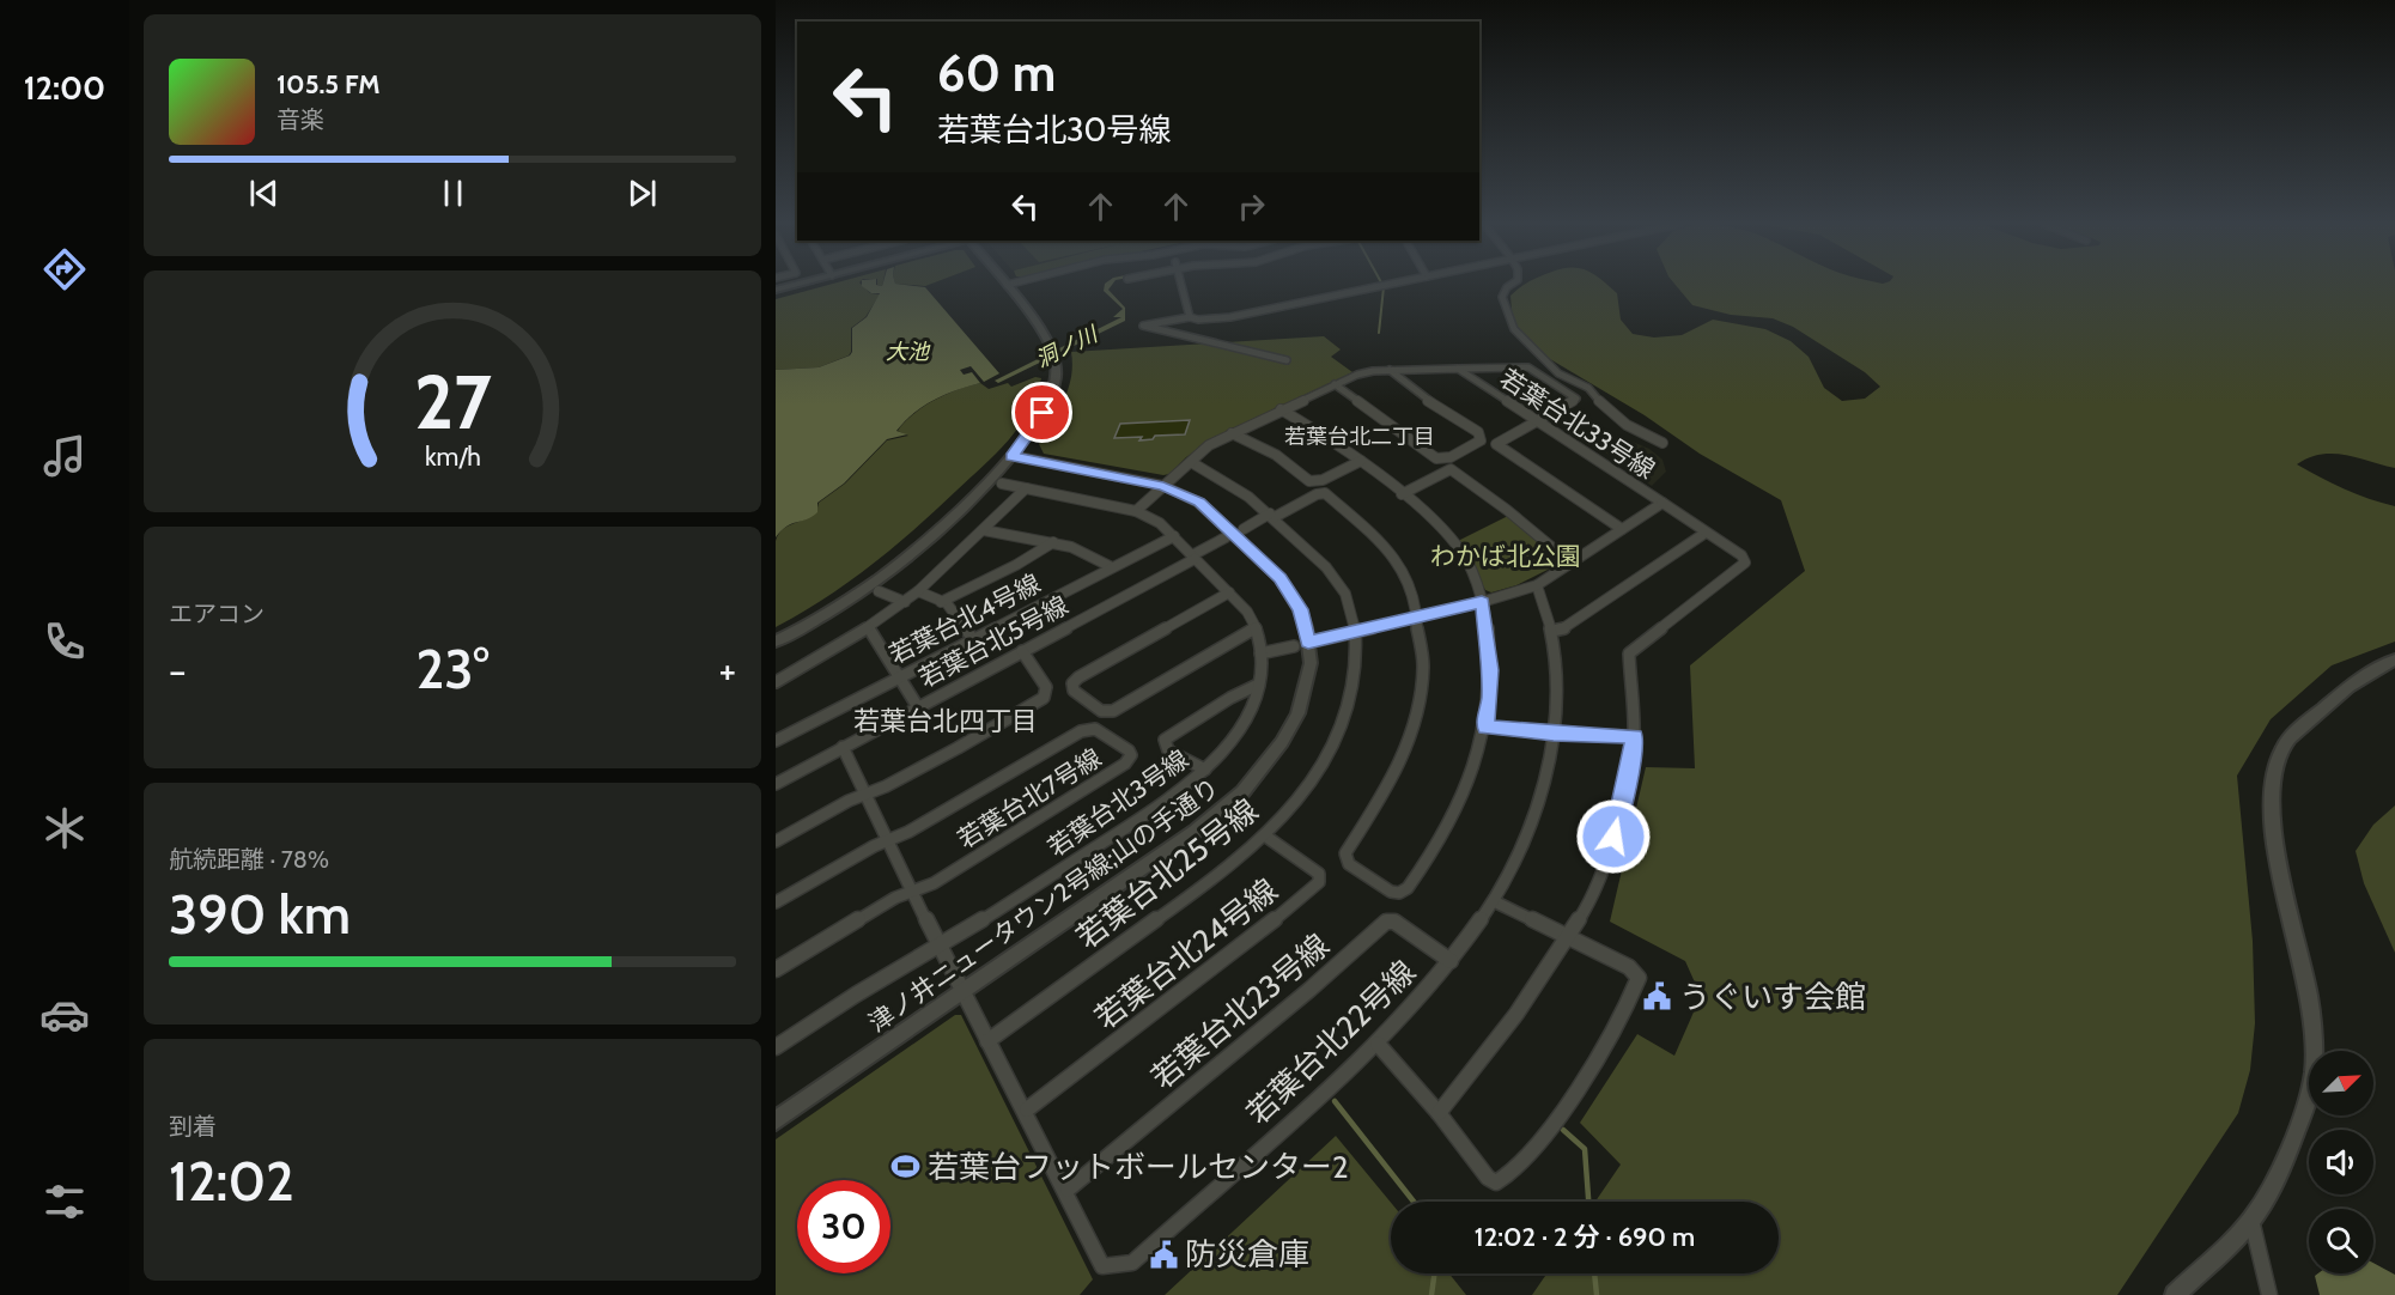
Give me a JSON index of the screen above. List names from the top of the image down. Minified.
{"streets":{"street":["若葉台北33号線","若葉台北4号線","若葉台北5号線","若葉台北7号線","若葉台北3号線","若葉台北25号線","津ノ井ニュータウン2号線;山の手通り","若葉台北24号線","若葉台北23号線","若葉台北22号線"]},"crossings":[["若葉台北33号線","若葉台北25号線"],["若葉台北33号線","津ノ井ニュータウン2号線;山の手通り"],["若葉台北33号線","若葉台北22号線"],["若葉台北4号線","若葉台北3号線"],["若葉台北5号線","若葉台北3号線"],["若葉台北5号線","若葉台北22号線"],["若葉台北7号線","若葉台北22号線"],["若葉台北3号線","若葉台北22号線"],["若葉台北25号線","若葉台北24号線"],["若葉台北25号線","若葉台北22号線"],["津ノ井ニュータウン2号線;山の手通り","若葉台北22号線"],["若葉台北24号線","若葉台北22号線"],["若葉台北23号線","若葉台北22号線"]],"districts":["若葉台北二丁目","若葉台北四丁目"],"water":["洞ノ川","大池"],"parks":["わかば北公園"],"places":{"public building":["うぐいす会館","防災倉庫"],"sports":["若葉台フットボールセンター2"]},"north":"top right","page":{"tabs":"12:00","turn":["60 m","若葉台北30号線"],"song":["105.5 FM","音楽"],"tile":["エアコン",["航続距離 · 78%","390 km"],["到着","12:02"]],"heat":["−","23°","+"],"limit":"30","trip":"12:02 · 2 分 · 690 m","gauge":["27","km/h"]}}
